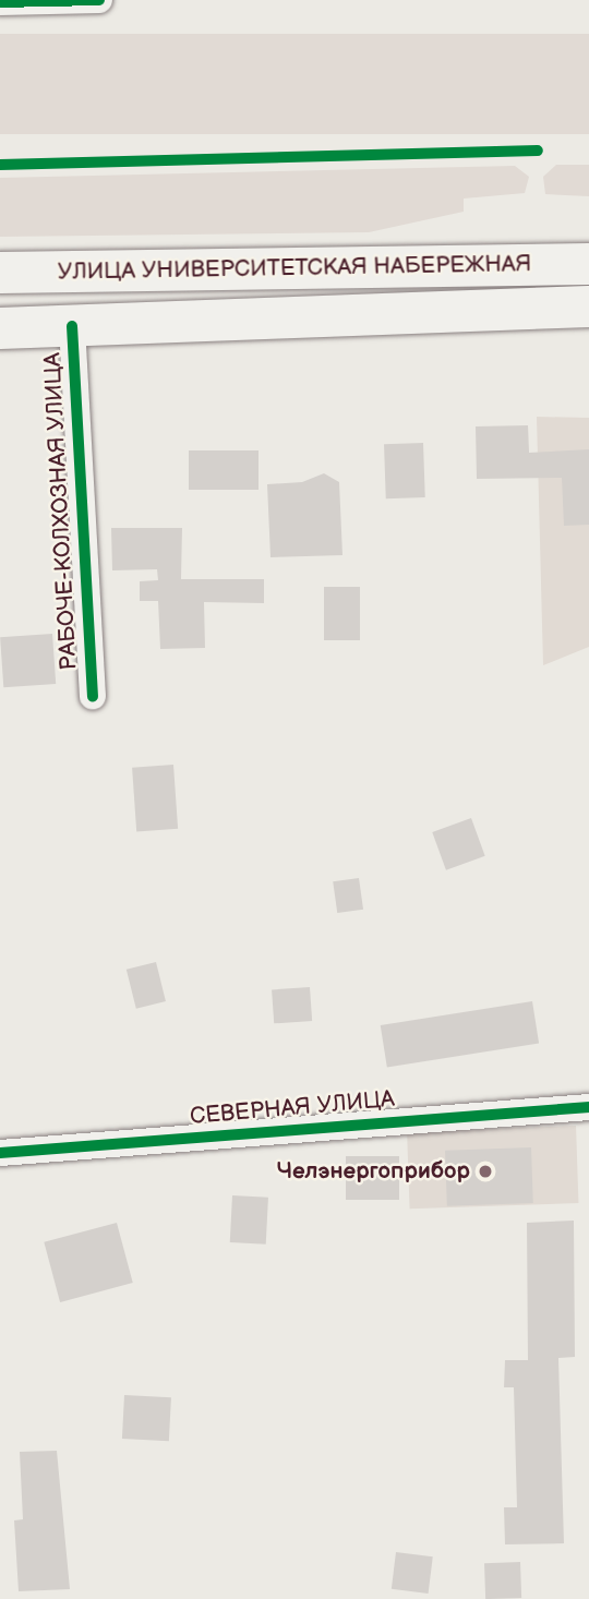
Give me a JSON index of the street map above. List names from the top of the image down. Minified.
{"streets":{"main road":["УЛИЦА УНИВЕРСИТЕТСКАЯ НАБЕРЕЖНАЯ"],"street":["РАБОЧЕ-КОЛХОЗНАЯ УЛИЦА","СЕВЕРНАЯ УЛИЦА"]},"crossings":[["УЛИЦА УНИВЕРСИТЕТСКАЯ НАБЕРЕЖНАЯ","РАБОЧЕ-КОЛХОЗНАЯ УЛИЦА"]],"places":["Челэнергоприбор"]}
